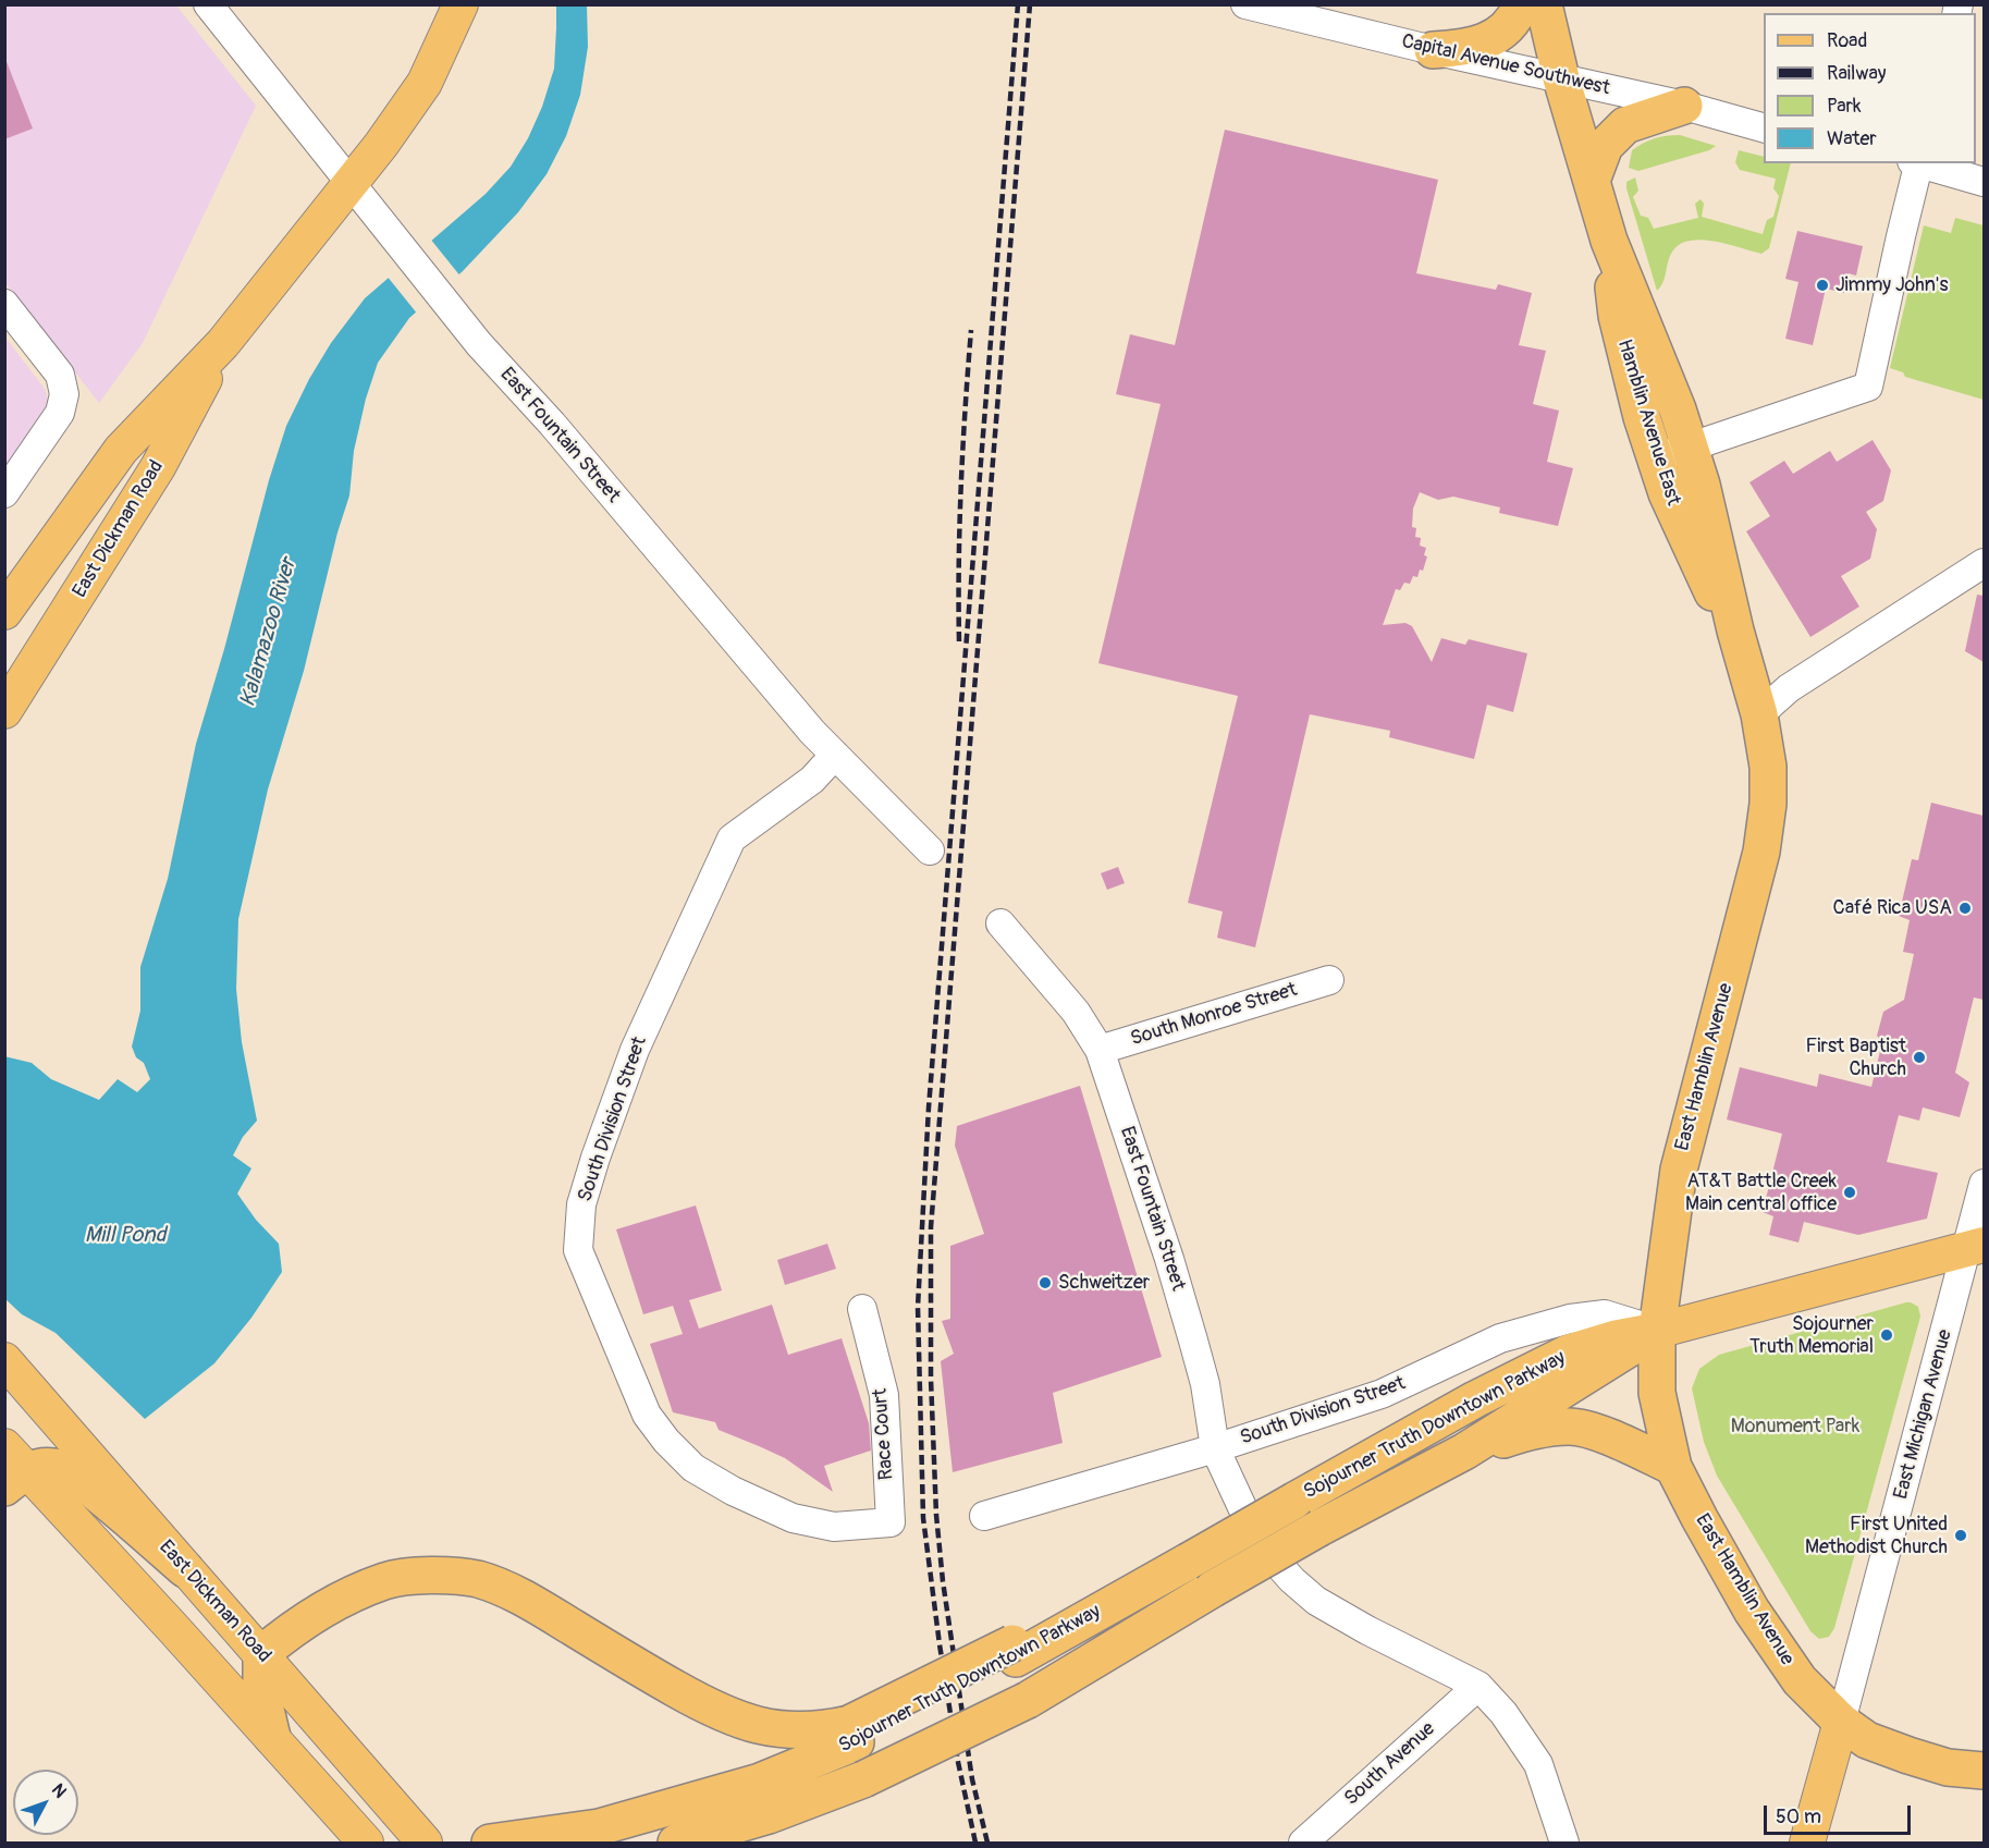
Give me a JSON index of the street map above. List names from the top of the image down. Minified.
{"streets":{"highway":["Hamblin Avenue East","East Hamblin Avenue","Sojourner Truth Downtown Parkway"],"main road":["East Dickman Road"],"street":["Capital Avenue Southwest","East Fountain Street","South Monroe Street","South Division Street","East Michigan Avenue","Race Court","South Avenue"]},"crossings":[["Capital Avenue Southwest","Hamblin Avenue East"],["Hamblin Avenue East","East Hamblin Avenue"],["East Fountain Street","East Dickman Road"],["East Fountain Street","South Monroe Street"],["East Fountain Street","South Division Street"],["East Fountain Street","South Avenue"],["East Hamblin Avenue","South Division Street"],["East Hamblin Avenue","East Michigan Avenue"],["East Hamblin Avenue","Sojourner Truth Downtown Parkway"],["South Division Street","Sojourner Truth Downtown Parkway"],["South Division Street","Race Court"]],"water":["Kalamazoo River","Mill Pond"],"parks":["Monument Park"],"places":["Jimmy John's","Café Rica USA","First Baptist Church","AT&T Battle Creek Main central office","Schweitzer","Sojourner Truth Memorial","First United Methodist Church"],"legend":["Road","Railway","Park","Water"],"scale_bar":"50 m","north":"top right"}
